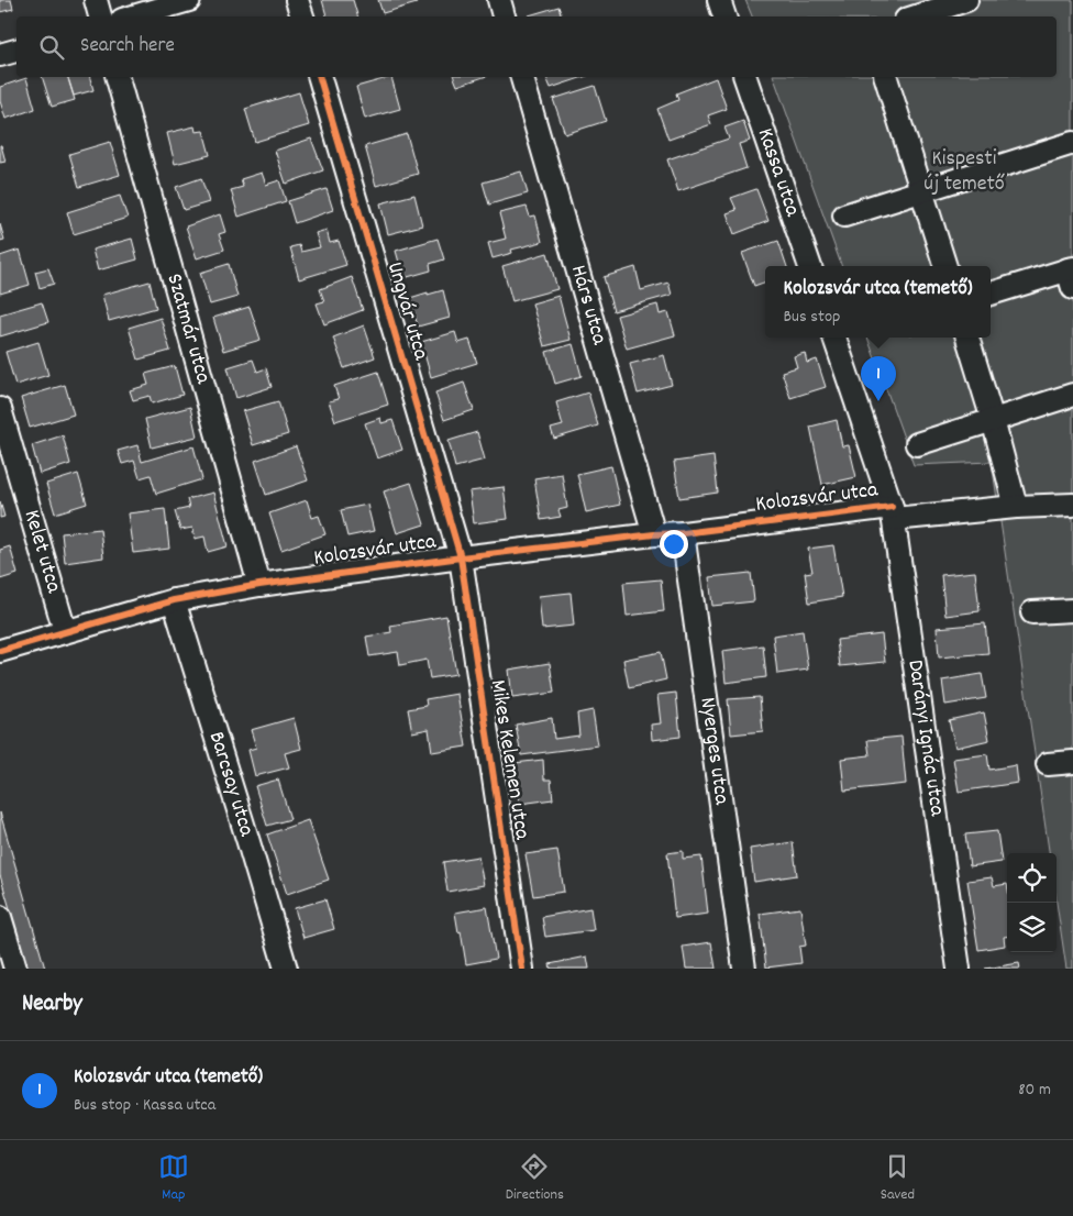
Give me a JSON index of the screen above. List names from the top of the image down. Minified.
{"streets":{"street":["Kassa utca","Hárs utca","Ungvár utca","Szatmár utca","Kolozsvár utca","Kelet utca","Darányi Ignác utca","Nyerges utca","Mikes Kelemen utca","Barcsay utca"]},"crossings":[["Hárs utca","Kolozsvár utca"],["Ungvár utca","Kolozsvár utca"],["Ungvár utca","Mikes Kelemen utca"],["Szatmár utca","Kolozsvár utca"],["Kolozsvár utca","Kelet utca"],["Kolozsvár utca","Darányi Ignác utca"],["Kolozsvár utca","Nyerges utca"],["Kolozsvár utca","Mikes Kelemen utca"],["Kolozsvár utca","Barcsay utca"]],"parks":["Kispesti új temető"],"page":{"search":"Search here","popup":["Kolozsvár utca (temető)","Bus stop"],"pins":"1","heading":"Nearby","list":[{"mark":"1","name":"Kolozsvár utca (temető)","note":"Bus stop · Kassa utca","value":"80 m"}],"nav":["Map","Directions","Saved"]}}
